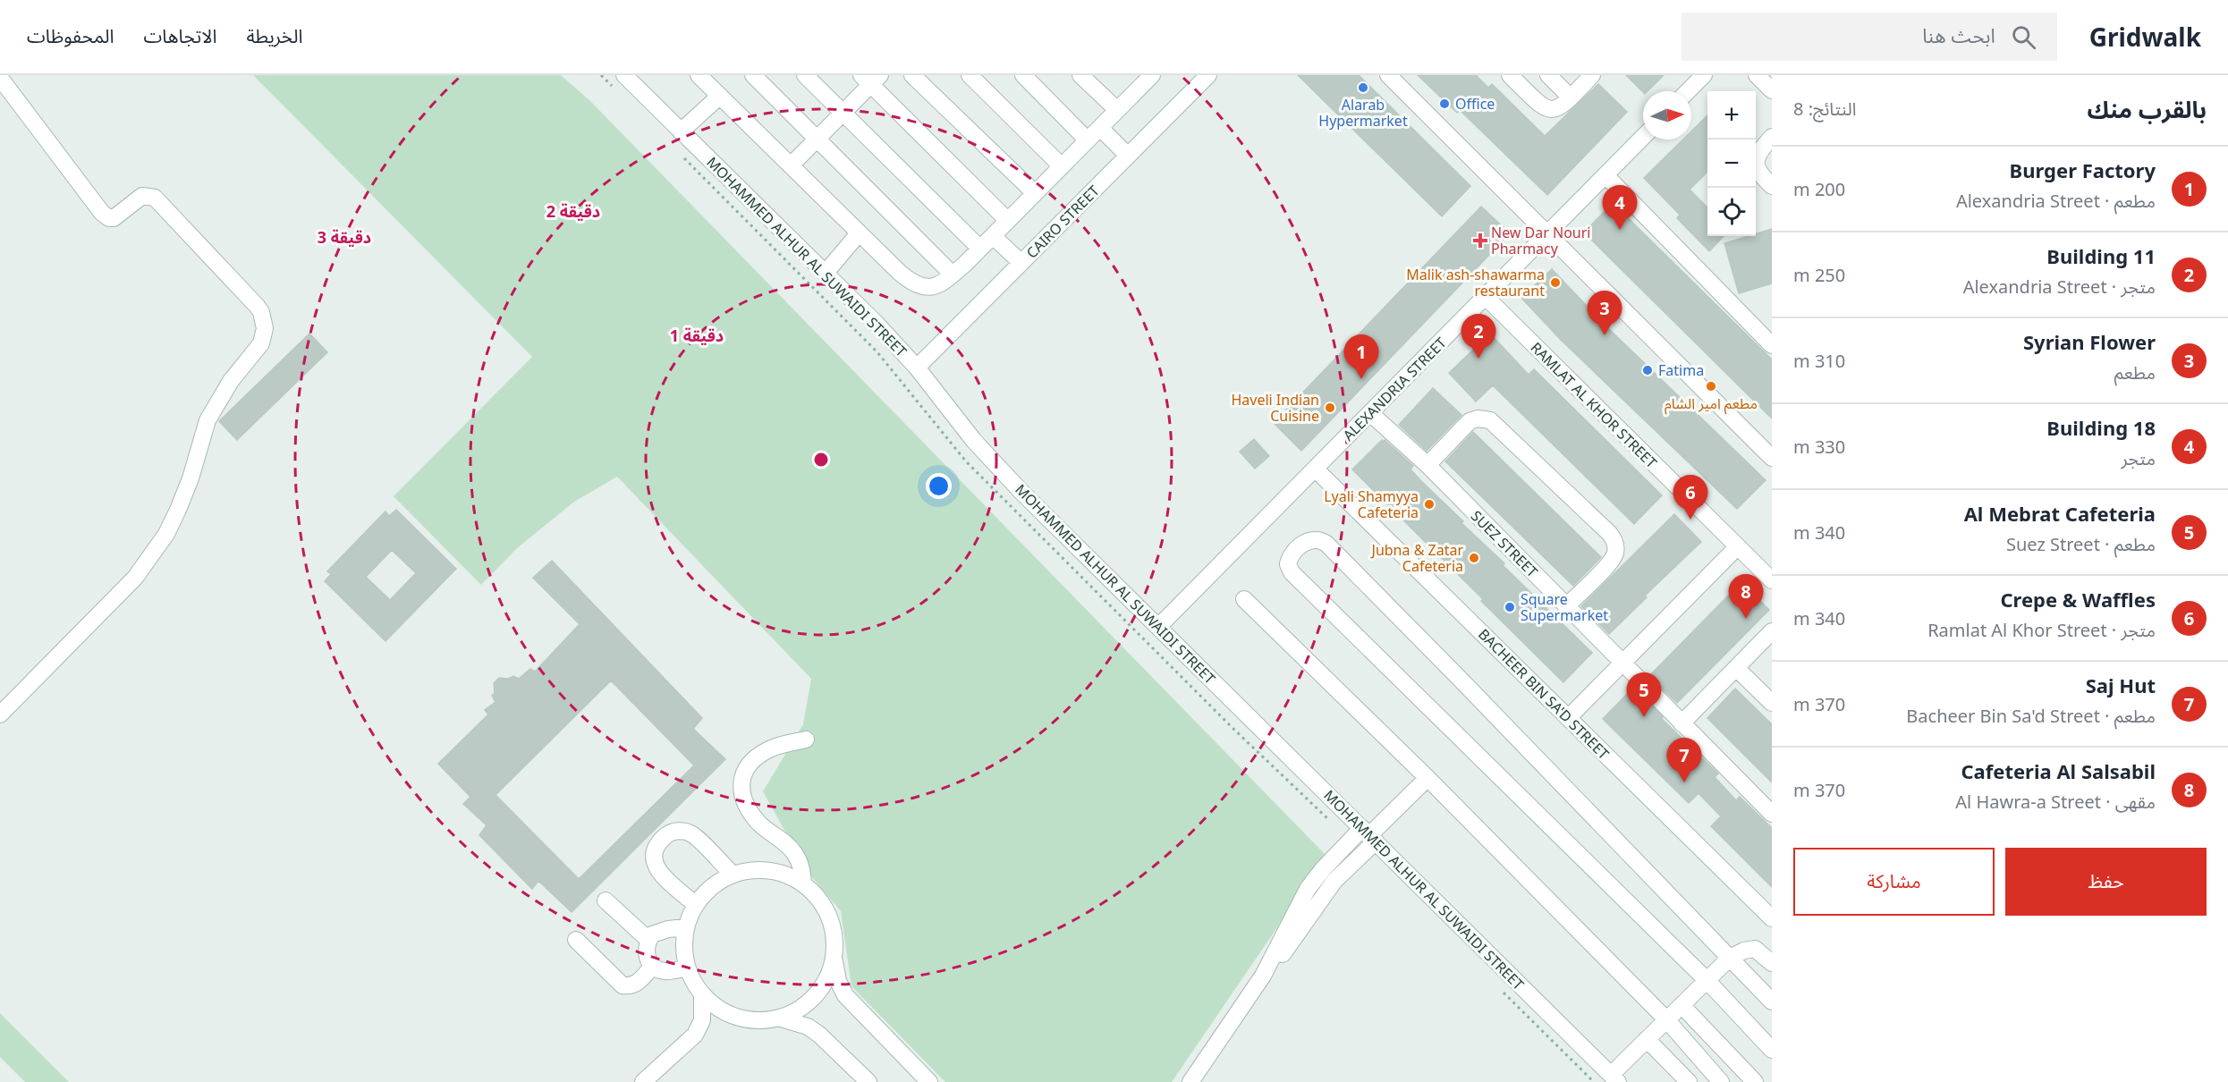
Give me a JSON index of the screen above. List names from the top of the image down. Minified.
{"streets":{"street":["CAIRO STREET","MOHAMMED ALHUR AL SUWAIDI STREET","ALEXANDRIA STREET","RAMLAT AL KHOR STREET","SUEZ STREET","BACHEER BIN SA'D STREET"]},"crossings":[["CAIRO STREET","MOHAMMED ALHUR AL SUWAIDI STREET"],["MOHAMMED ALHUR AL SUWAIDI STREET","ALEXANDRIA STREET"],["ALEXANDRIA STREET","RAMLAT AL KHOR STREET"],["ALEXANDRIA STREET","SUEZ STREET"],["ALEXANDRIA STREET","BACHEER BIN SA'D STREET"]],"places":{"other":["Alarab Hypermarket","Office","Malik ash-shawarma restaurant","Fatima","مطعم امير الشام","Haveli Indian Cuisine","Lyali Shamyya Cafeteria","Jubna & Zatar Cafeteria","Square Supermarket"],"health":["New Dar Nouri Pharmacy"]},"north":"right","page":{"header":"Gridwalk","search":"ابحث هنا","nav":["الخريطة","الاتجاهات","المحفوظات"],"heading":["بالقرب منك","النتائج: 8"],"map_buttons":["+","−"],"list":[{"mark":"1","name":"Burger Factory","note":"مطعم · Alexandria Street","value":"200 m"},{"mark":"2","name":"Building 11","note":"متجر · Alexandria Street","value":"250 m"},{"mark":"3","name":"Syrian Flower","note":"مطعم","value":"310 m"},{"mark":"4","name":"Building 18","note":"متجر","value":"330 m"},{"mark":"5","name":"Al Mebrat Cafeteria","note":"مطعم · Suez Street","value":"340 m"},{"mark":"6","name":"Crepe & Waffles","note":"متجر · Ramlat Al Khor Street","value":"340 m"},{"mark":"7","name":"Saj Hut","note":"مطعم · Bacheer Bin Sa'd Street","value":"370 m"},{"mark":"8","name":"Cafeteria Al Salsabil","note":"مقهى · Al Hawra-a Street","value":"370 m"}],"pins":["4","3","2","1","6","8","5","7"],"buttons":["حفظ","مشاركة"]},"rings":["2 دقيقة","3 دقيقة","1 دقيقة"]}
